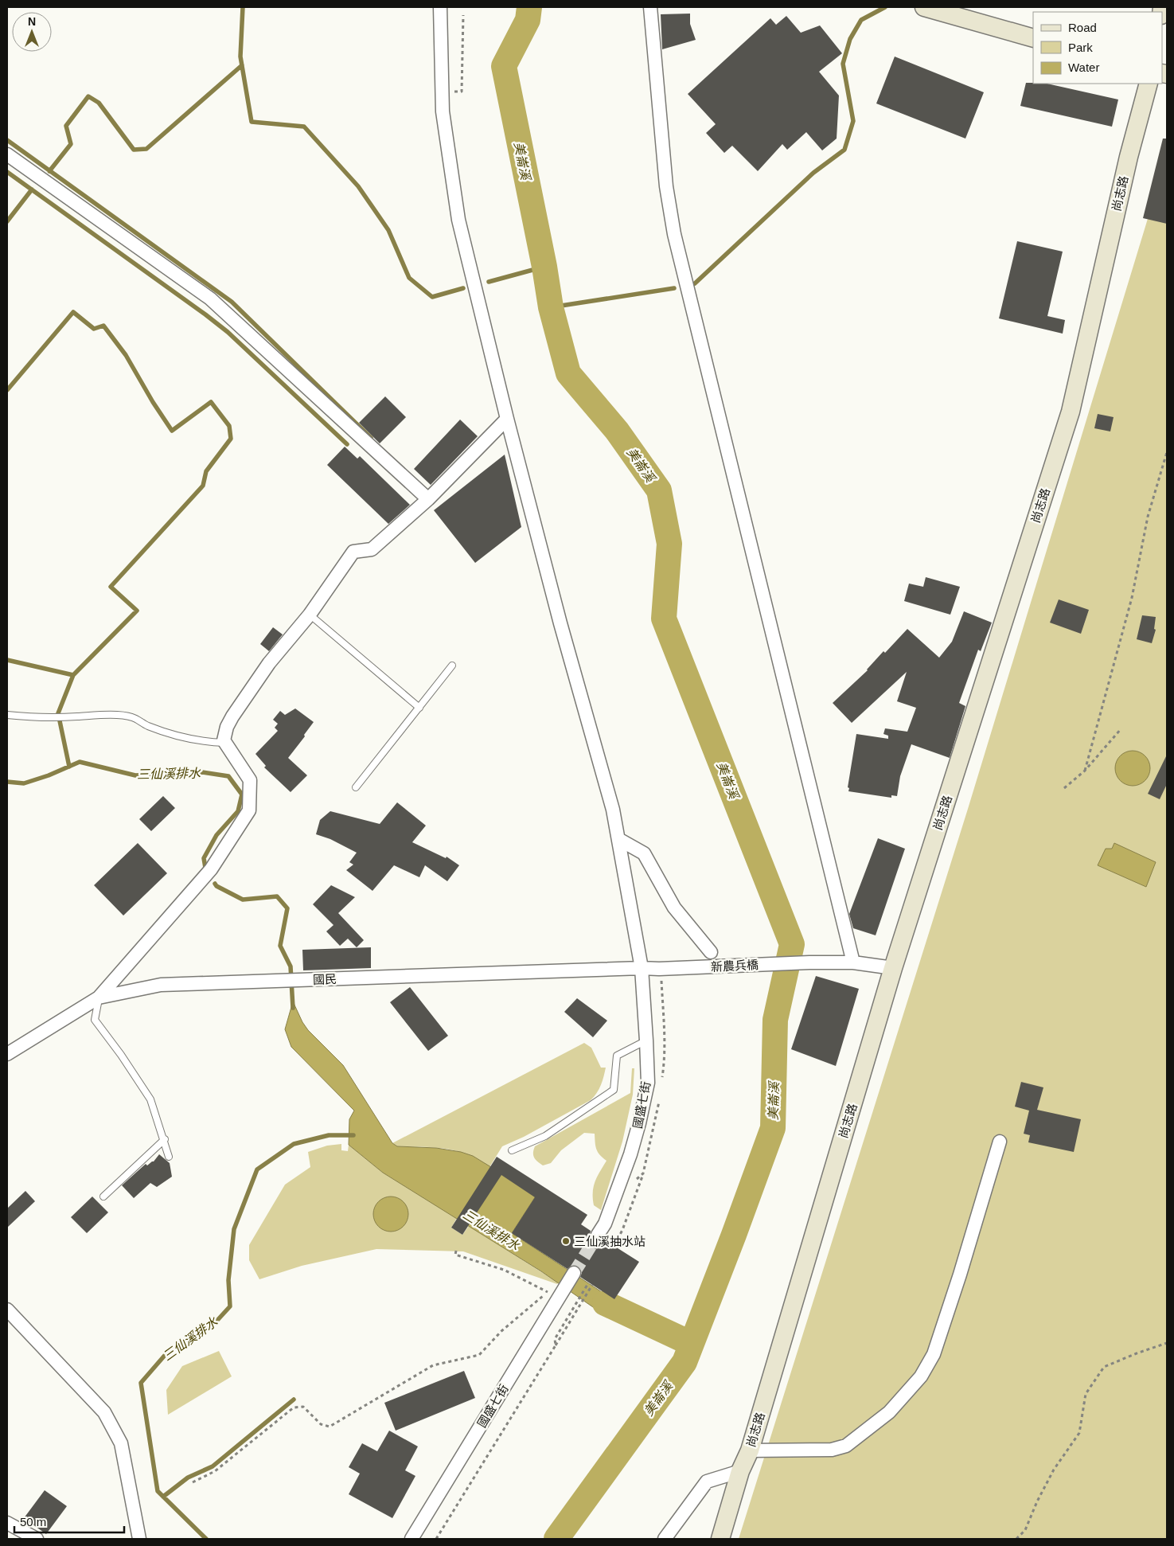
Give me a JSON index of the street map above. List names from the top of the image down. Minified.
{"streets":{"street":["尚志路","新農兵橋","國民","國盛七街"]},"crossings":[["尚志路","新農兵橋"],["新農兵橋","國民"],["國民","國盛七街"]],"water":["美崙溪","三仙溪排水"],"places":["三仙溪抽水站"],"legend":["Road","Park","Water"],"scale_bar":"50 m","north":"top"}
